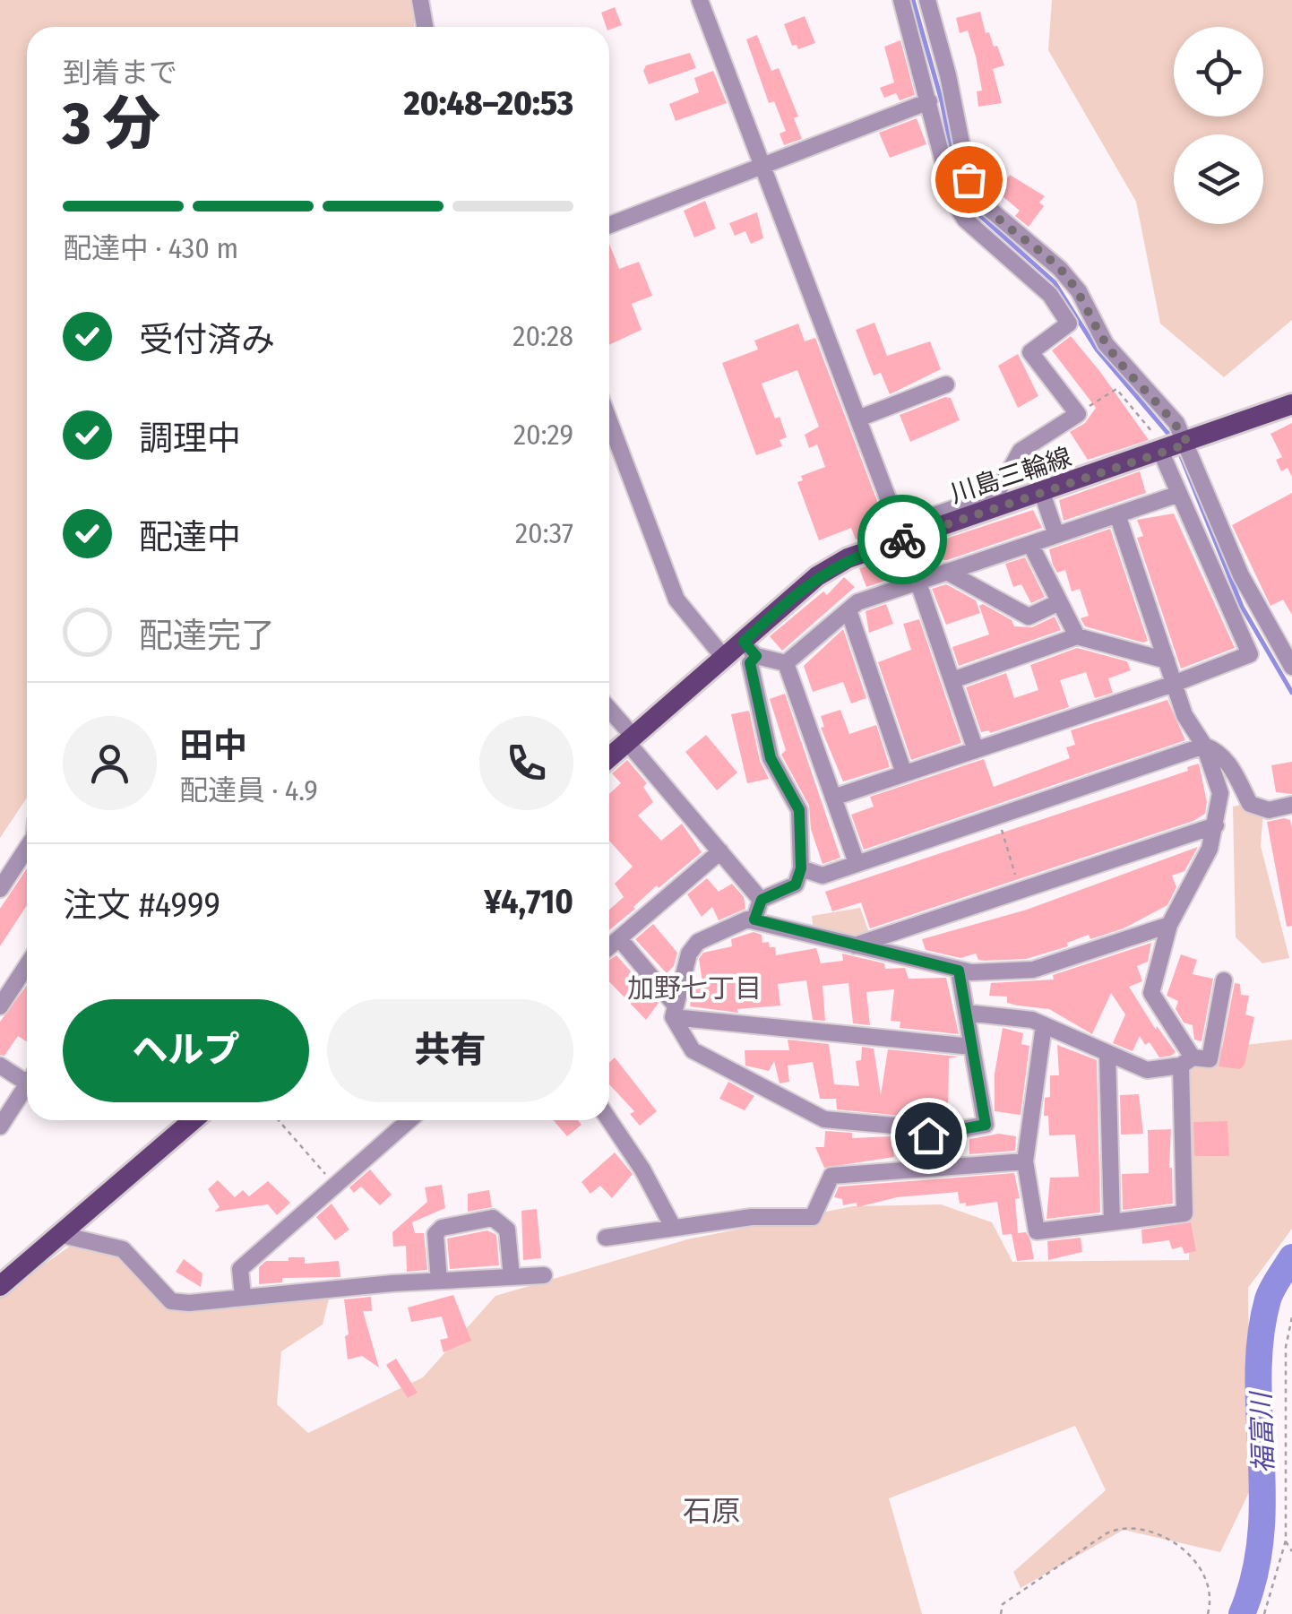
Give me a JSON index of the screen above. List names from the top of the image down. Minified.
{"streets":{"main road":["川島三輪線"]},"districts":["加野七丁目","石原"],"water":["福富川"],"page":{"heading":["3 分","到着まで","20:48–20:53"],"panel":["田中","配達員 · 4.9","注文 #4999","¥4,710"],"bar":"配達中 · 430 m","list":[["受付済み","20:28"],["調理中","20:29"],["配達中","20:37"],"配達完了"],"buttons":["ヘルプ","共有"]}}
